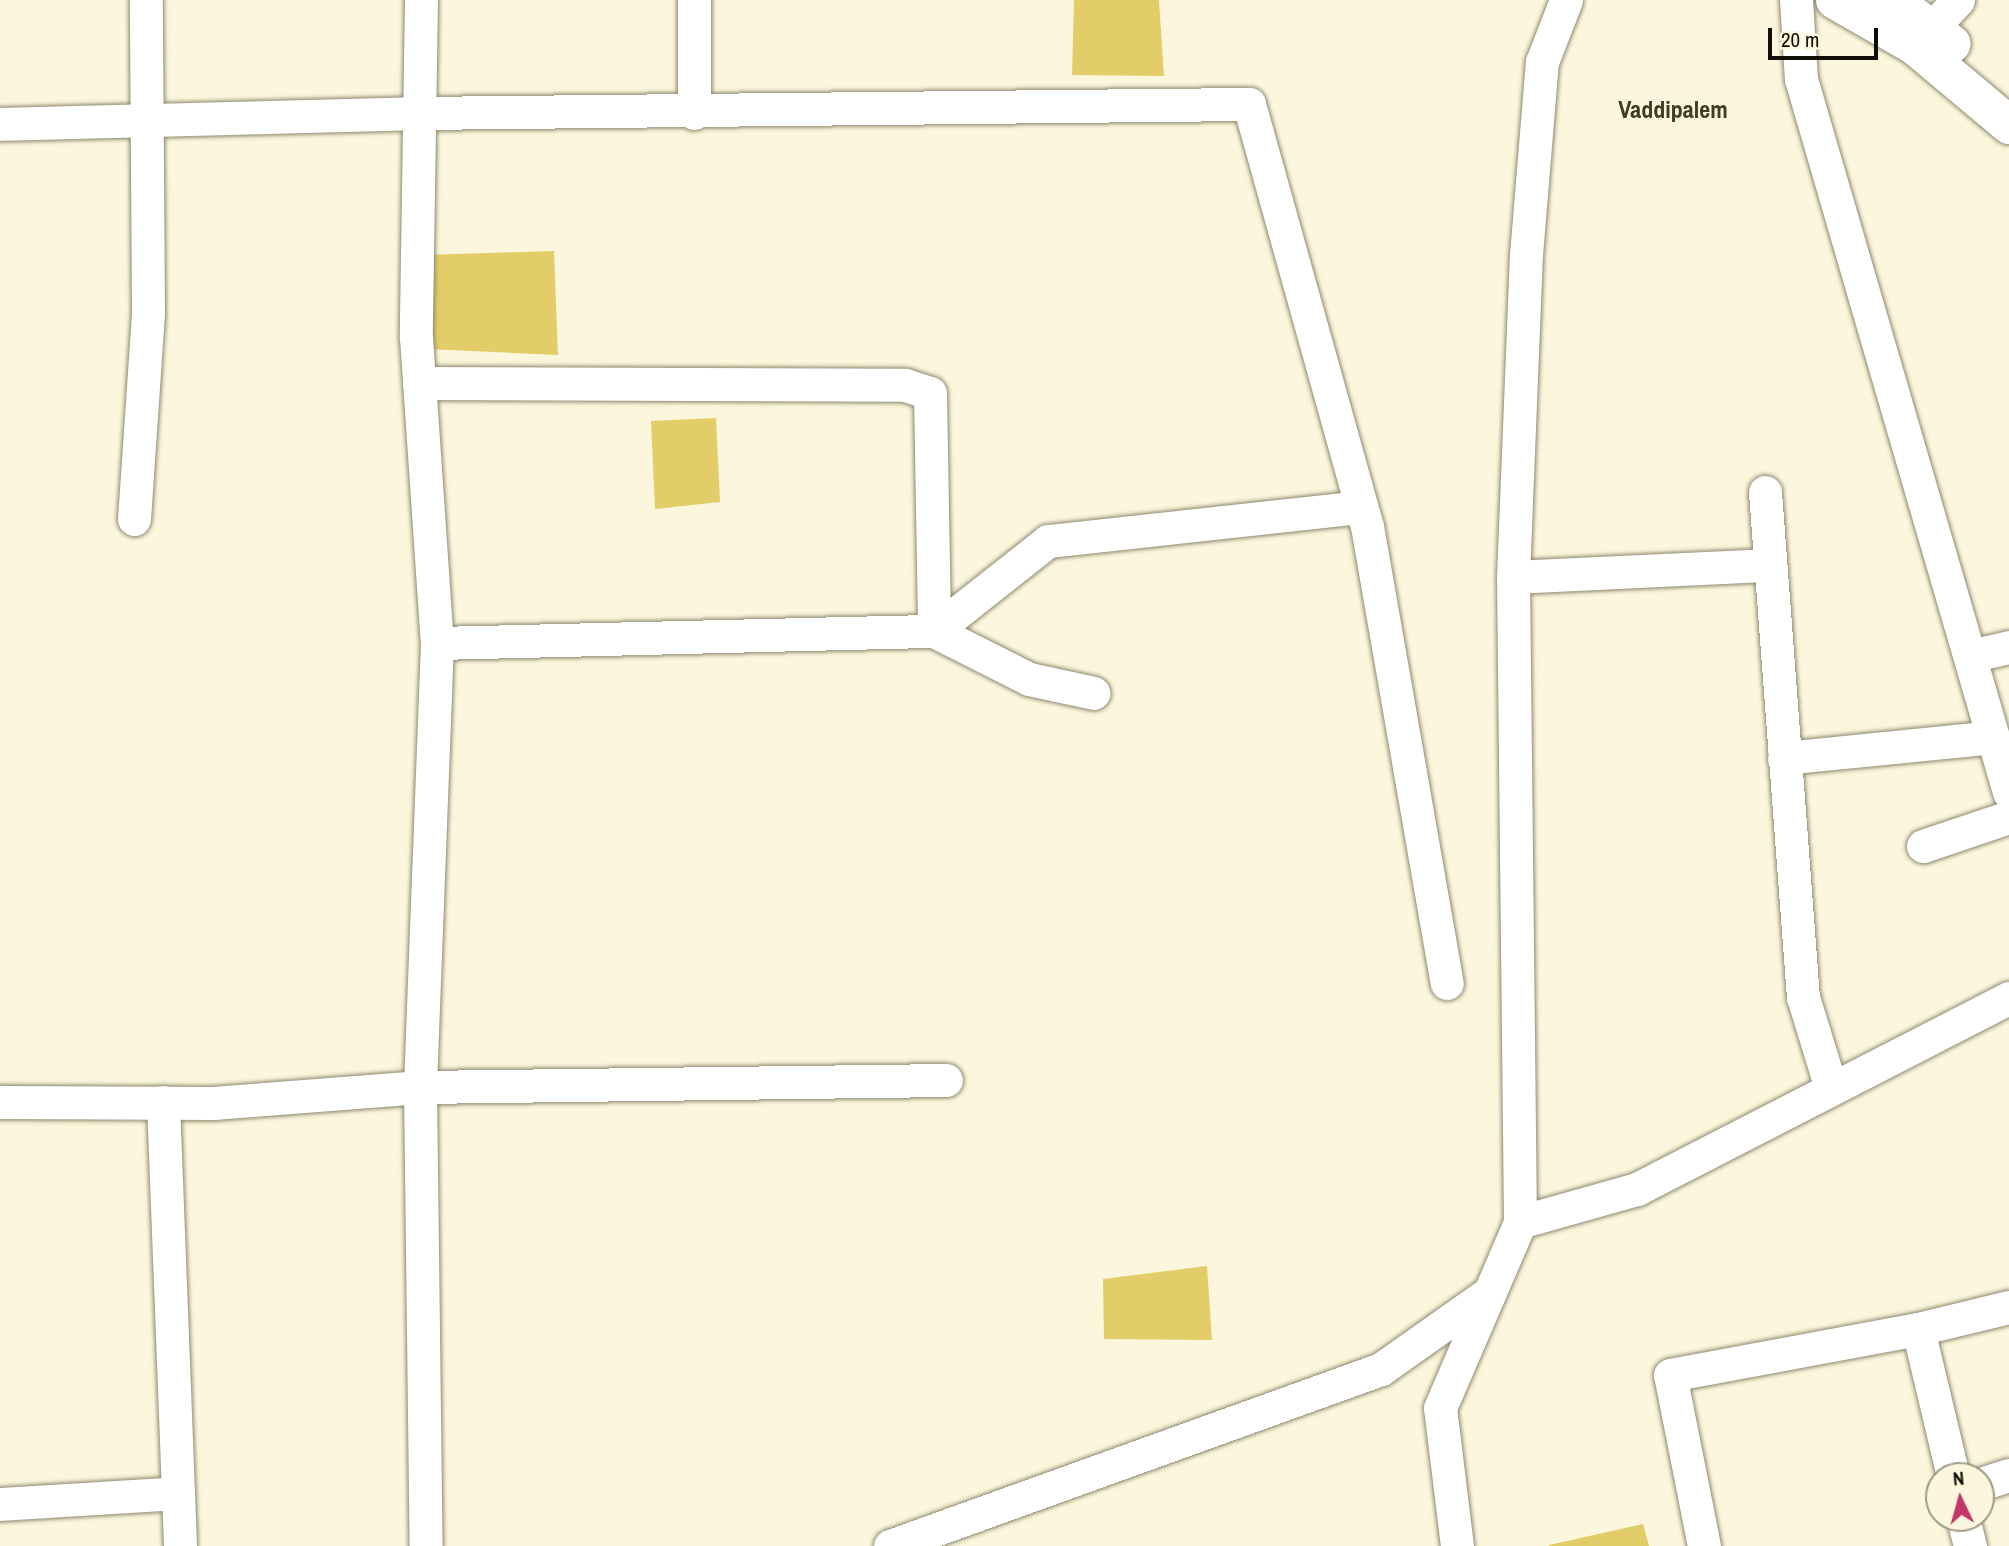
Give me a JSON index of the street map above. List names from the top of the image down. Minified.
{"districts":["Vaddipalem"],"scale_bar":"20 m","north":"top"}
